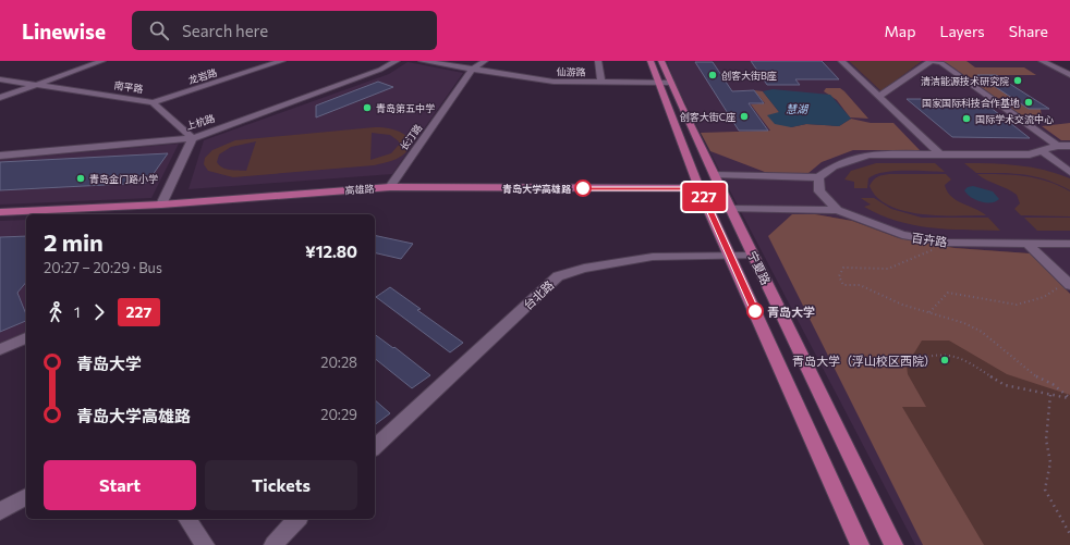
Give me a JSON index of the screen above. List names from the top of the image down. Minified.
{"streets":{"main road":["高雄路","宁夏路"],"street":["仙游路","龙岩路","南平路","上杭路","长汀路","百卉路","台北路"]},"crossings":[["仙游路","长汀路"],["仙游路","宁夏路"],["龙岩路","南平路"],["南平路","上杭路"],["长汀路","高雄路"],["高雄路","宁夏路"],["百卉路","宁夏路"],["宁夏路","台北路"]],"water":["慧湖"],"places":["创客大街B座","清洁能源技术研究院","国家国际科技合作基地","青岛第五中学","创客大街C座","国际学术交流中心","青岛金门路小学","青岛大学高雄路","青岛大学","青岛大学（浮山校区西院）"],"lines":["bus line 227"],"page":{"header":"Linewise","search":"Search here","nav":["Map","Layers","Share"],"on_map":"227","heading":["2 min","20:27 – 20:29 · Bus","¥12.80"],"legs":["1","227"],"list":[{"name":"青岛大学","value":"20:28"},{"name":"青岛大学高雄路","value":"20:29"}],"buttons":["Start","Tickets"]}}
